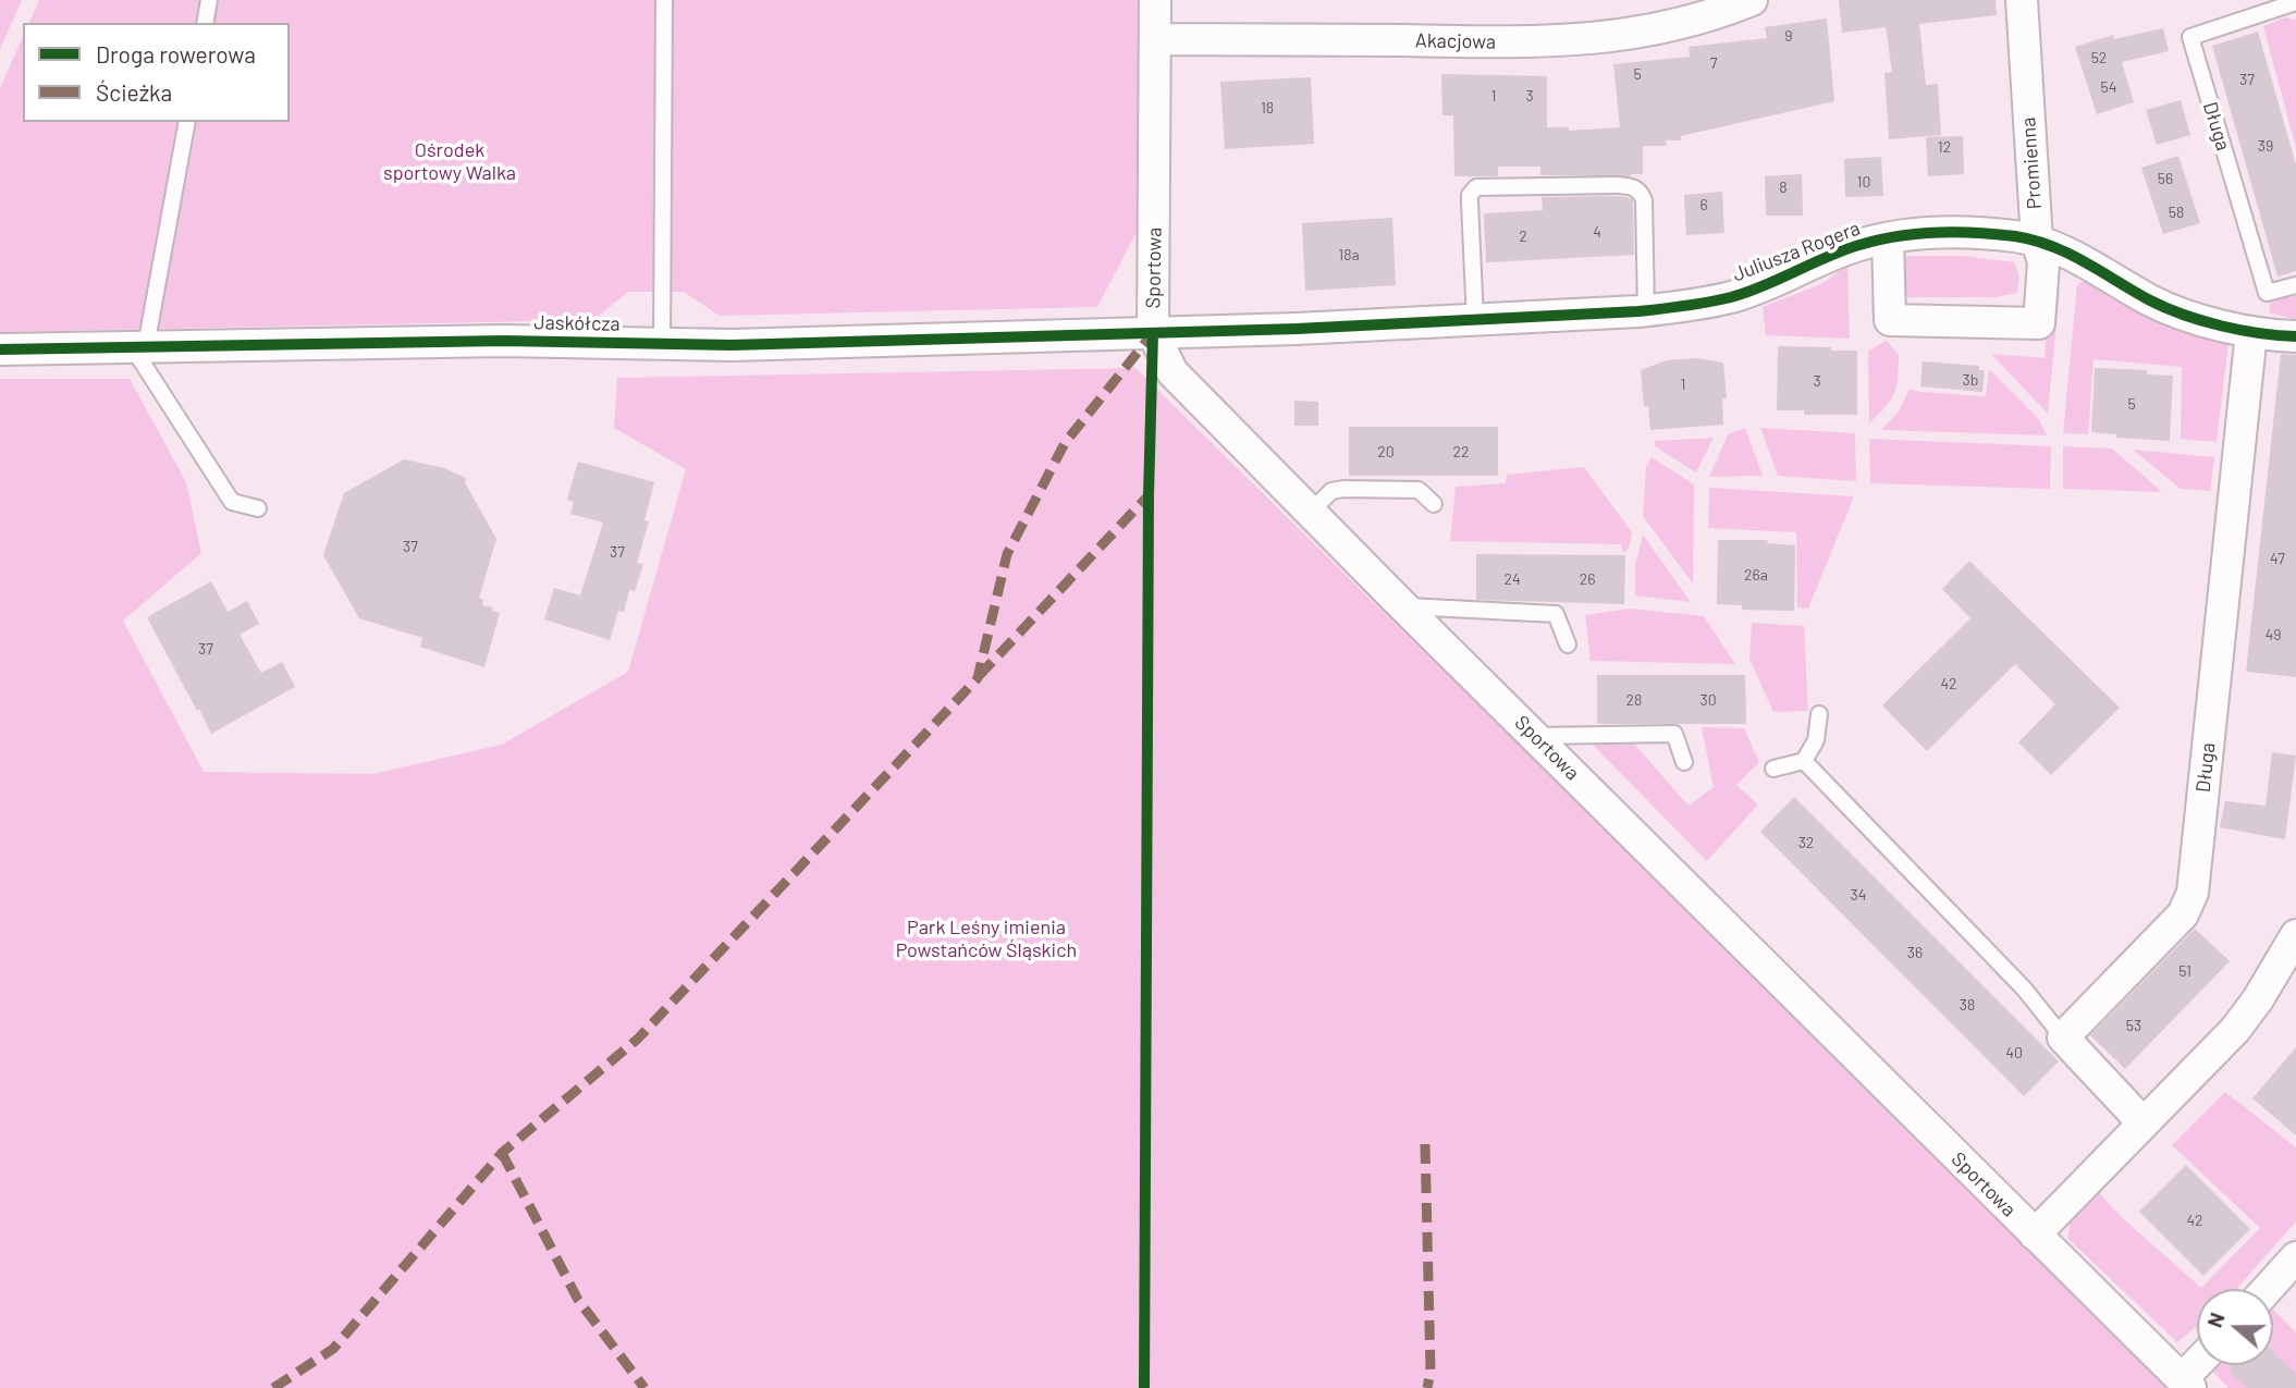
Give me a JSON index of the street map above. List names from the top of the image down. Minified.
{"streets":{"street":["Akacjowa","Długa","Promienna","Juliusza Rogera","Sportowa","Jaskółcza"]},"crossings":[["Akacjowa","Sportowa"],["Długa","Juliusza Rogera"],["Promienna","Juliusza Rogera"],["Juliusza Rogera","Sportowa"],["Juliusza Rogera","Jaskółcza"],["Sportowa","Jaskółcza"]],"parks":["Ośrodek sportowy Walka","Park Leśny imienia Powstańców Śląskich"],"house_numbers":["9","52","7","5","37","54","1","3","18","39","12","56","10","8","6","58","4","2","18a","3b","3","1","5","20","22","37","37","47","26a","24","26","49","37","42","28","30","32","34","36","51","38","53","40","42"],"legend":["Droga rowerowa","Ścieżka"],"north":"left"}
